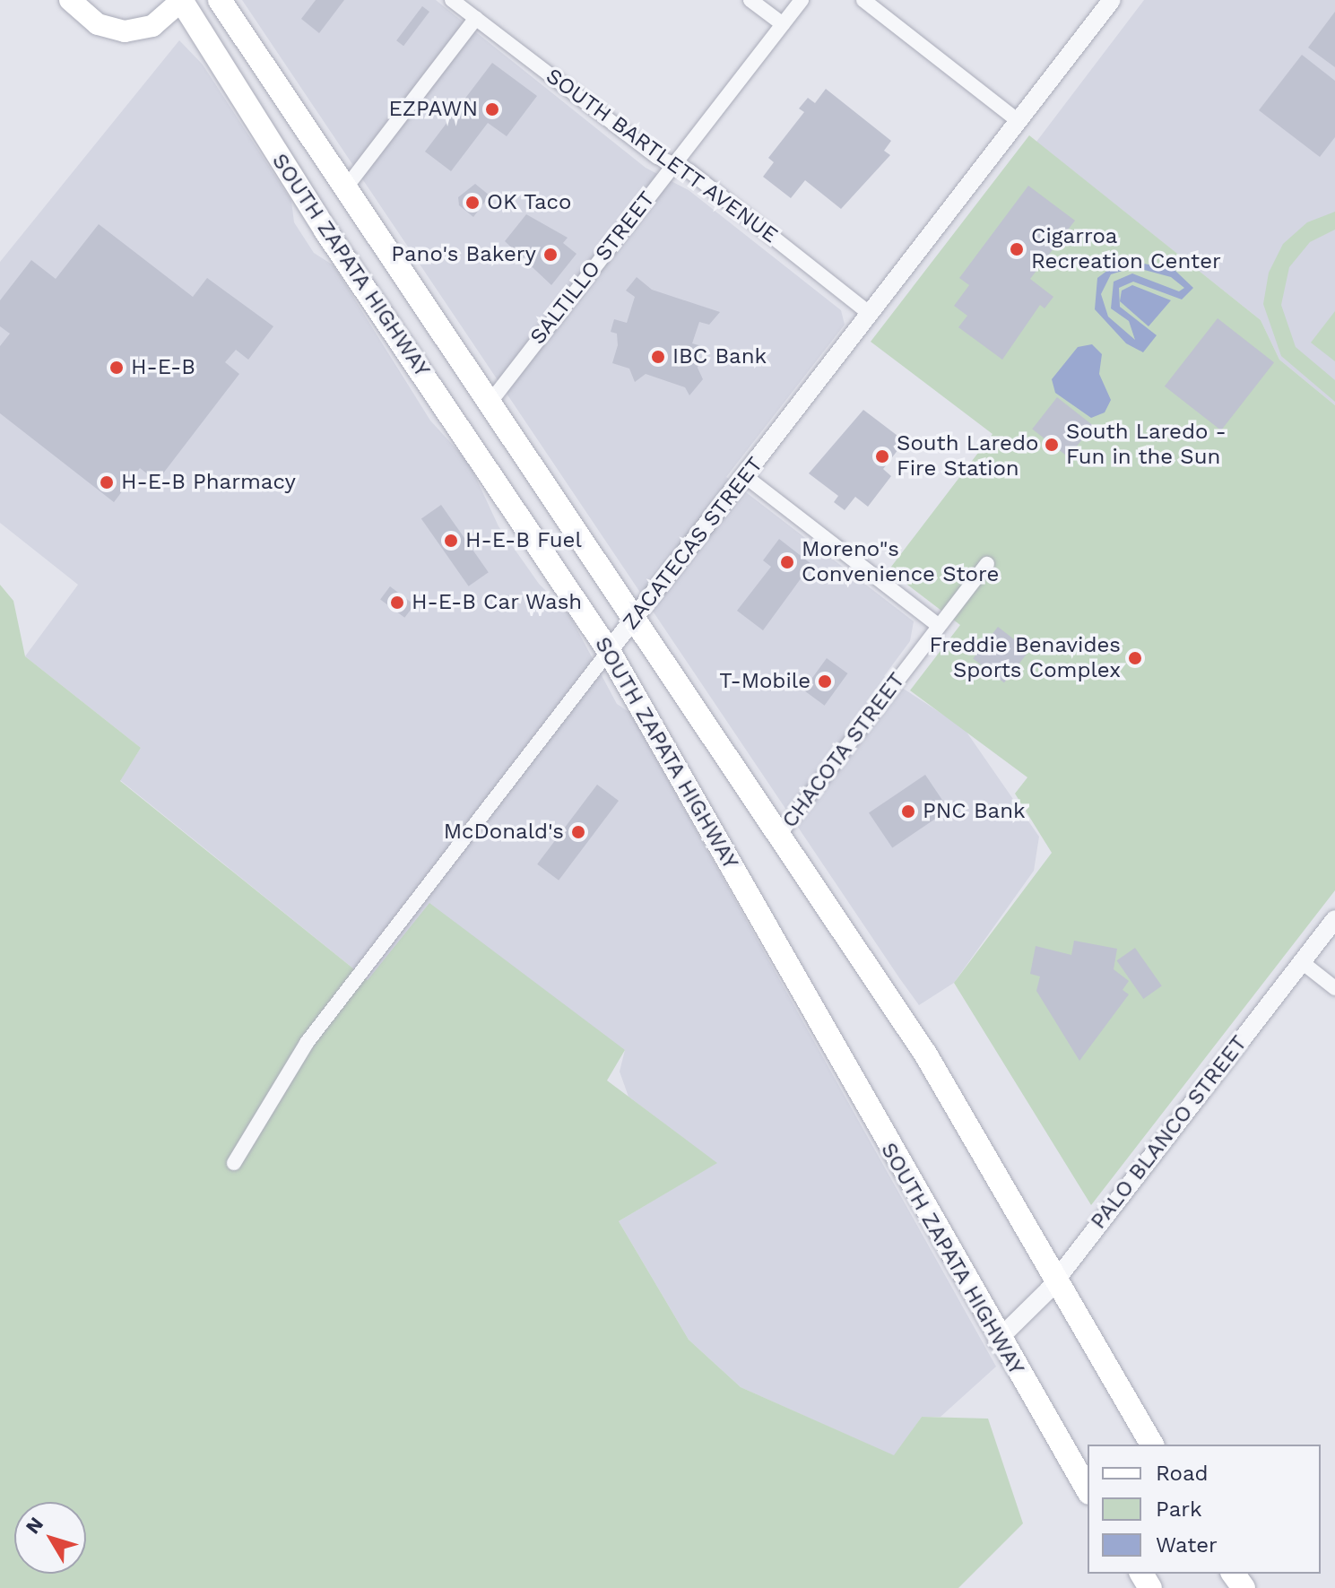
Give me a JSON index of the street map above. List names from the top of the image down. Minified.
{"streets":{"main road":["SOUTH ZAPATA HIGHWAY"],"street":["SOUTH BARTLETT AVENUE","SALTILLO STREET","ZACATECAS STREET","CHACOTA STREET","PALO BLANCO STREET"]},"crossings":[["SOUTH BARTLETT AVENUE","SALTILLO STREET"],["SOUTH BARTLETT AVENUE","ZACATECAS STREET"],["SOUTH ZAPATA HIGHWAY","SALTILLO STREET"],["SOUTH ZAPATA HIGHWAY","ZACATECAS STREET"],["SOUTH ZAPATA HIGHWAY","CHACOTA STREET"],["SOUTH ZAPATA HIGHWAY","PALO BLANCO STREET"]],"places":["EZPAWN","OK Taco","Cigarroa Recreation Center","Pano's Bakery","IBC Bank","H-E-B","South Laredo - Fun in the Sun","South Laredo Fire Station","H-E-B Pharmacy","H-E-B Fuel","Moreno\"s Convenience Store","H-E-B Car Wash","Freddie Benavides Sports Complex","T-Mobile","PNC Bank","McDonald's"],"legend":["Road","Park","Water"],"north":"top left"}
